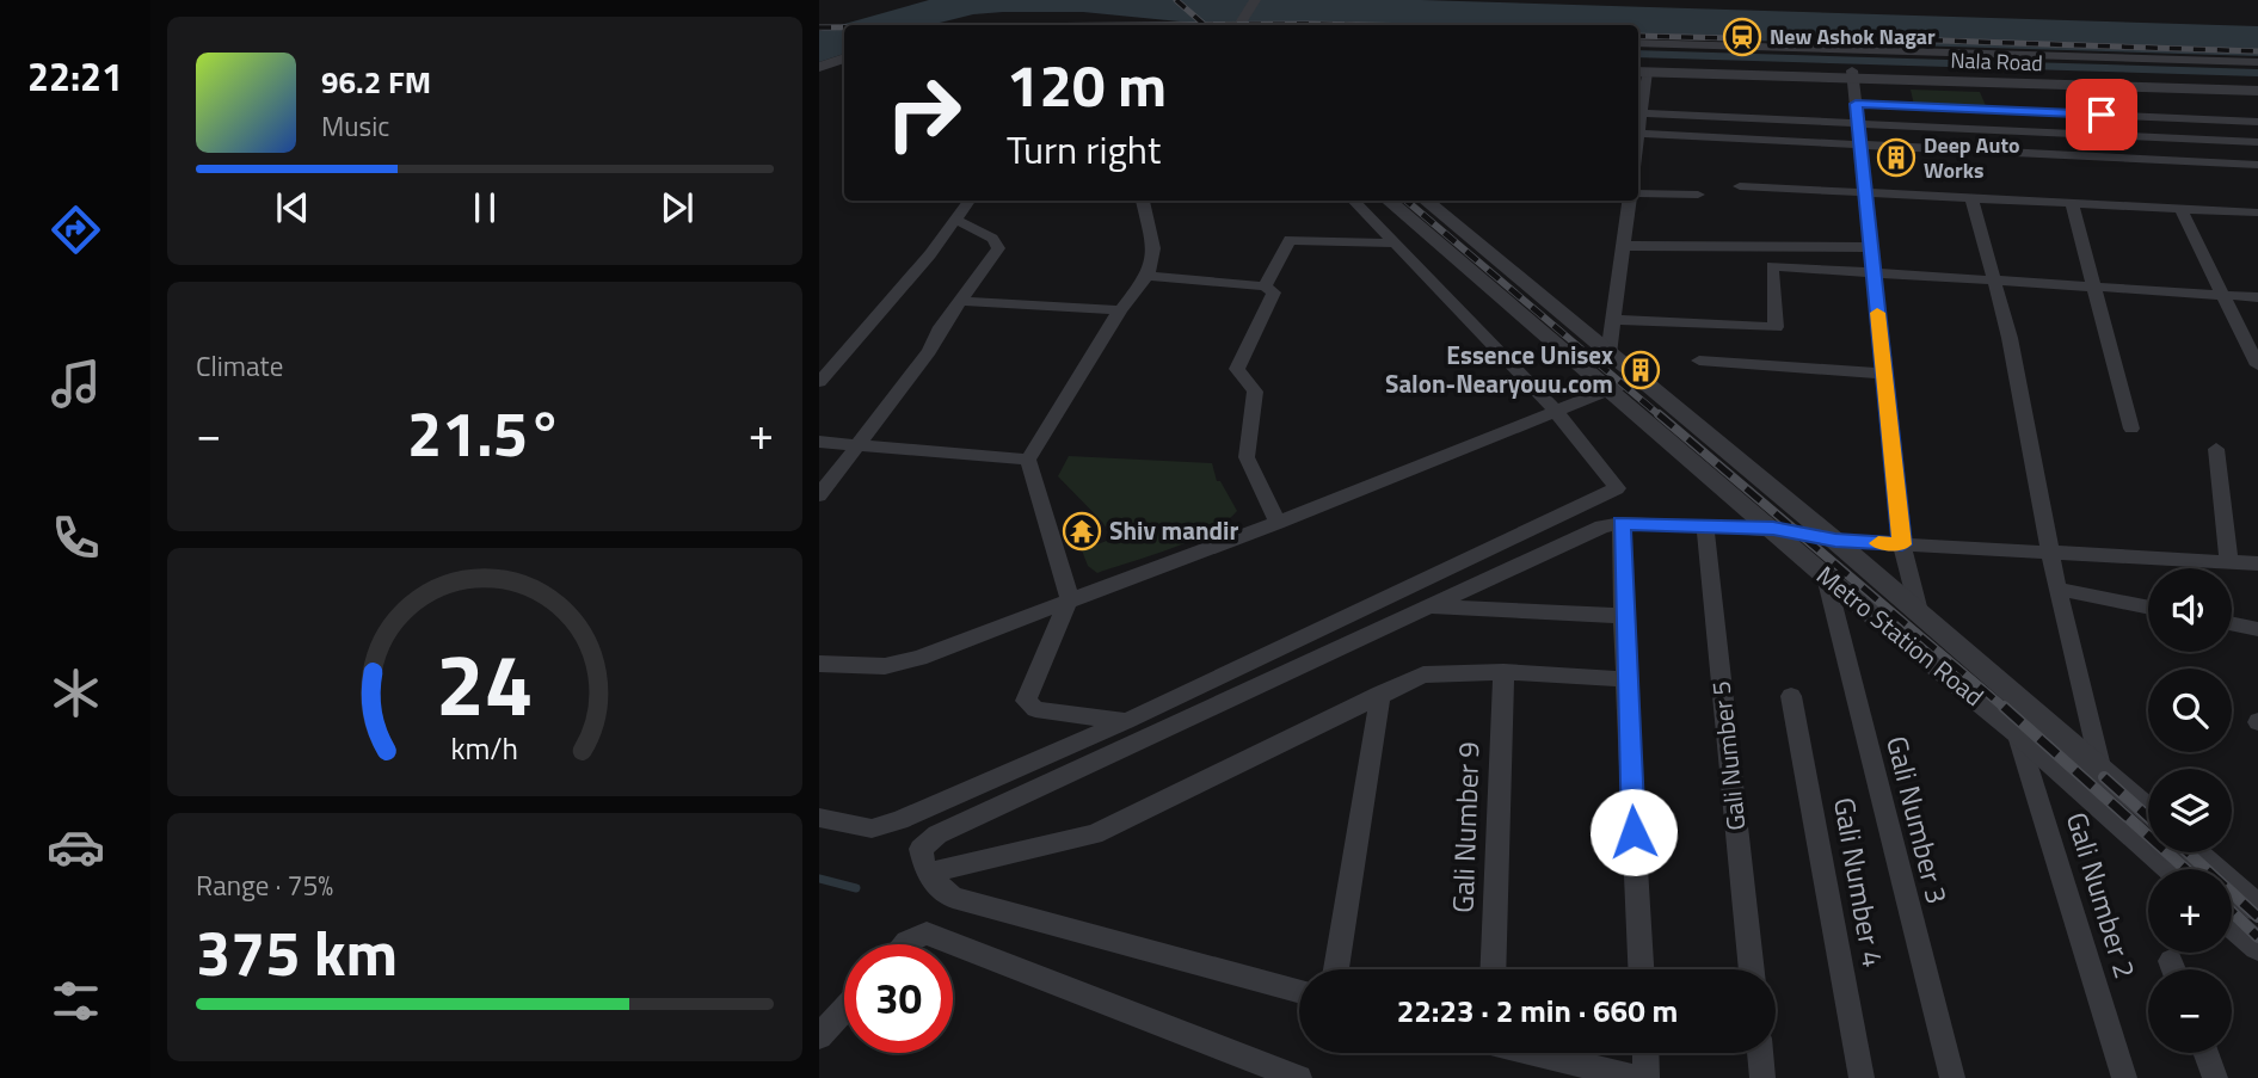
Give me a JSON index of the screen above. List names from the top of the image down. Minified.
{"streets":{"street":["Nala Road","Metro Station Road","Gali Number 5","Gali Number 3","Gali Number 9","Gali Number 4","Gali Number 2"]},"crossings":[["Metro Station Road","Gali Number 3"],["Metro Station Road","Gali Number 2"]],"places":{"station":["New Ashok Nagar"],"building":["Deep Auto Works","Essence Unisex Salon-Nearyouu.com"],"temple":["Shiv mandir"]},"page":{"tabs":"22:21","turn":["120 m","Turn right"],"song":["96.2 FM","Music"],"tile":["Climate",["Range · 75%","375 km"]],"heat":["−","21.5°","+"],"map_buttons":["+","−"],"limit":"30","trip":"22:23 · 2 min · 660 m","gauge":["24","km/h"]}}
